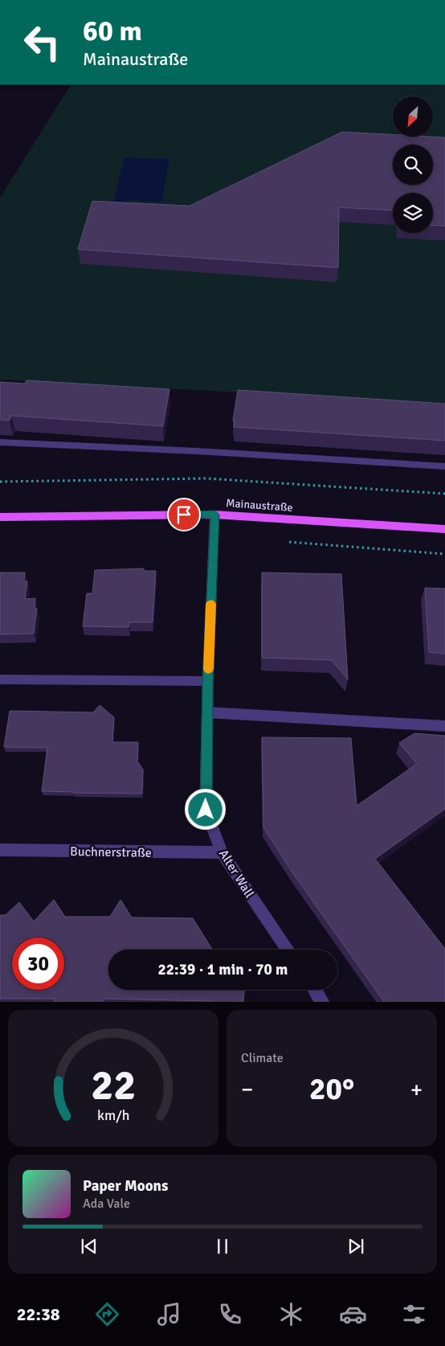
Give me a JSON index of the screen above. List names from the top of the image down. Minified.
{"streets":{"main road":["Mainaustraße"],"street":["Buchnerstraße","Alter Wall"]},"crossings":[["Mainaustraße","Alter Wall"],["Buchnerstraße","Alter Wall"]],"north":"bottom left","page":{"turn":["60 m","Mainaustraße"],"limit":"30","trip":"22:39 · 1 min · 70 m","tile":"Climate","heat":["−","20°","+"],"song":["Paper Moons","Ada Vale"],"tabs":"22:38","gauge":["22","km/h"]}}
